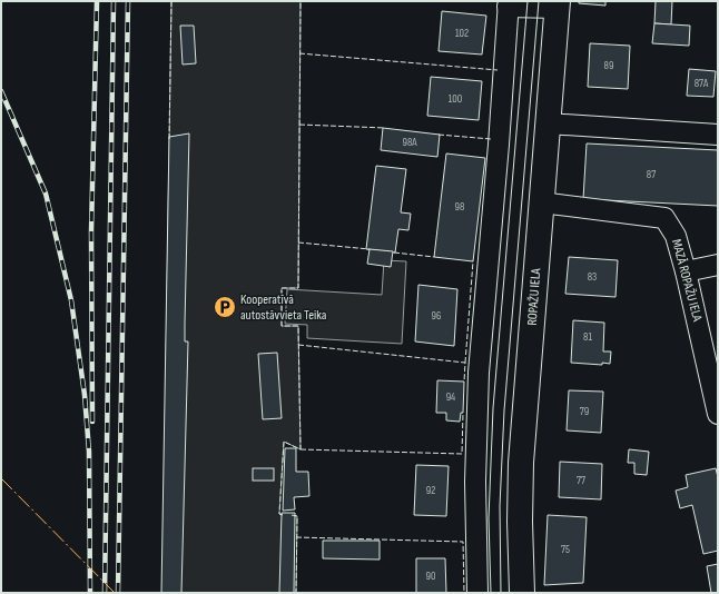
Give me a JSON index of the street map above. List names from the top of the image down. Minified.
{"streets":{"street":["MAZĀ ROPAŽU IELA","ROPAŽU IELA"]},"crossings":[["MAZĀ ROPAŽU IELA","ROPAŽU IELA"]],"places":{"parking":["Kooperatīvā autostāvvieta Teika"]},"house_numbers":["102","89","87A","100","98A","87","98","83","96","81","94","79","77","92","75","90"]}
